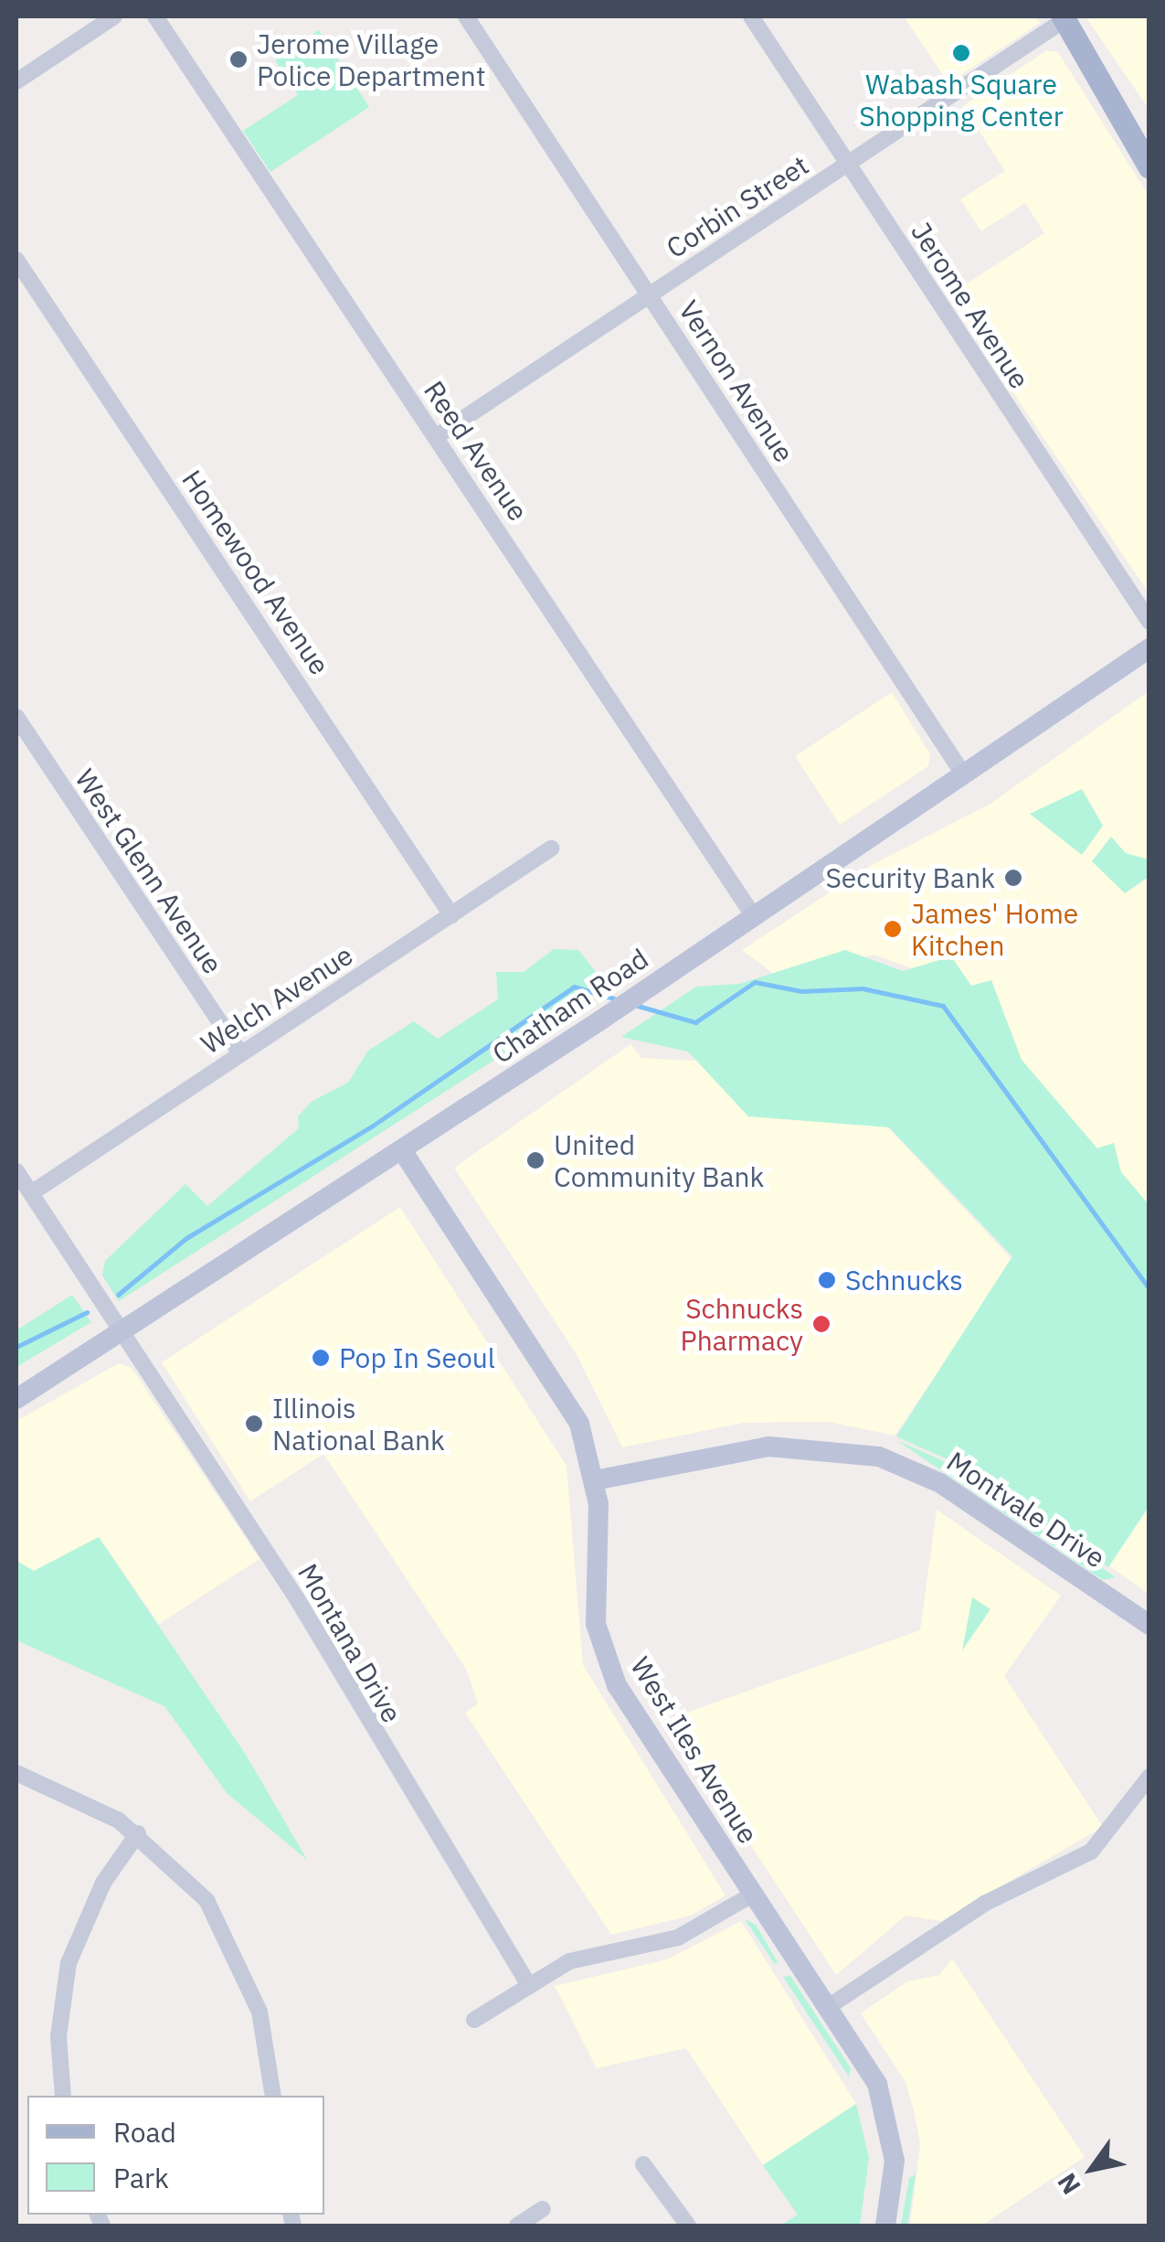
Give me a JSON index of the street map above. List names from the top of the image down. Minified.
{"streets":{"street":["Corbin Street","Jerome Avenue","Vernon Avenue","Reed Avenue","Homewood Avenue","West Glenn Avenue","Welch Avenue","Chatham Road","Montvale Drive","Montana Drive","West Iles Avenue"]},"crossings":[["Corbin Street","Jerome Avenue"],["Corbin Street","Vernon Avenue"],["Corbin Street","Reed Avenue"],["Vernon Avenue","Chatham Road"],["Reed Avenue","Chatham Road"],["Homewood Avenue","Welch Avenue"],["West Glenn Avenue","Welch Avenue"],["Chatham Road","Montana Drive"],["Chatham Road","West Iles Avenue"],["Montvale Drive","West Iles Avenue"]],"places":["Wabash Square Shopping Center","Jerome Village Police Department","Security Bank","James' Home Kitchen","United Community Bank","Schnucks","Schnucks Pharmacy","Pop In Seoul","Illinois National Bank"],"legend":["Road","Park"],"north":"bottom left"}
